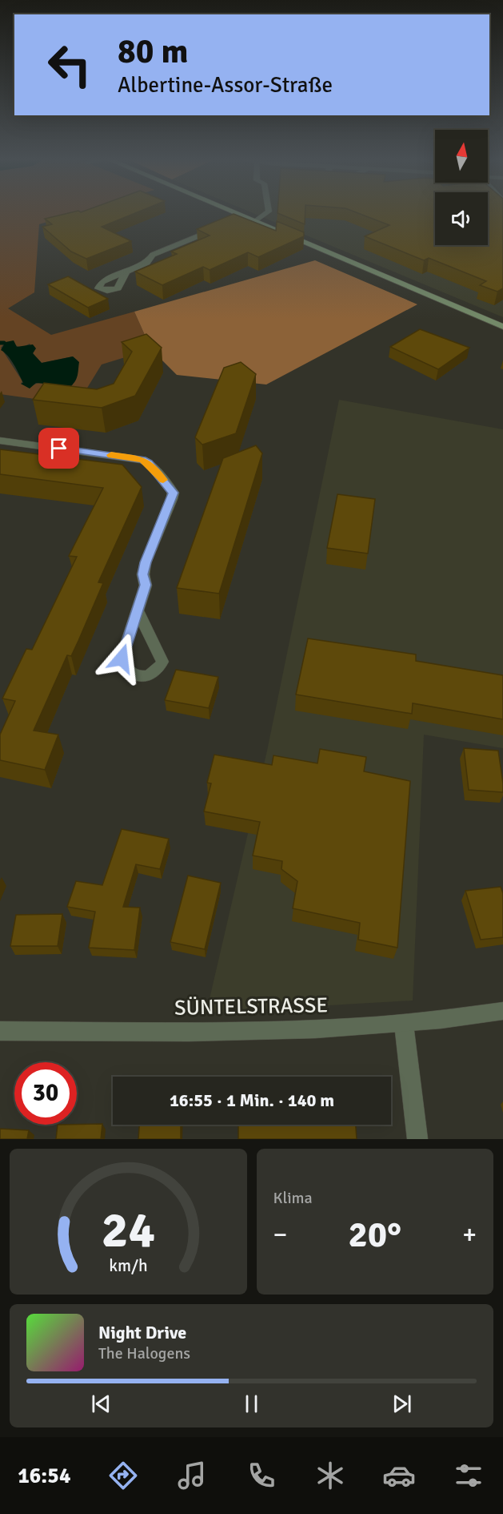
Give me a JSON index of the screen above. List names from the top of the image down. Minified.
{"streets":{"street":["SÜNTELSTRASSE"]},"north":"top","page":{"turn":["80 m","Albertine-Assor-Straße"],"limit":"30","trip":"16:55 · 1 Min. · 140 m","tile":"Klima","heat":["−","20°","+"],"song":["Night Drive","The Halogens"],"tabs":"16:54","gauge":["24","km/h"]}}
